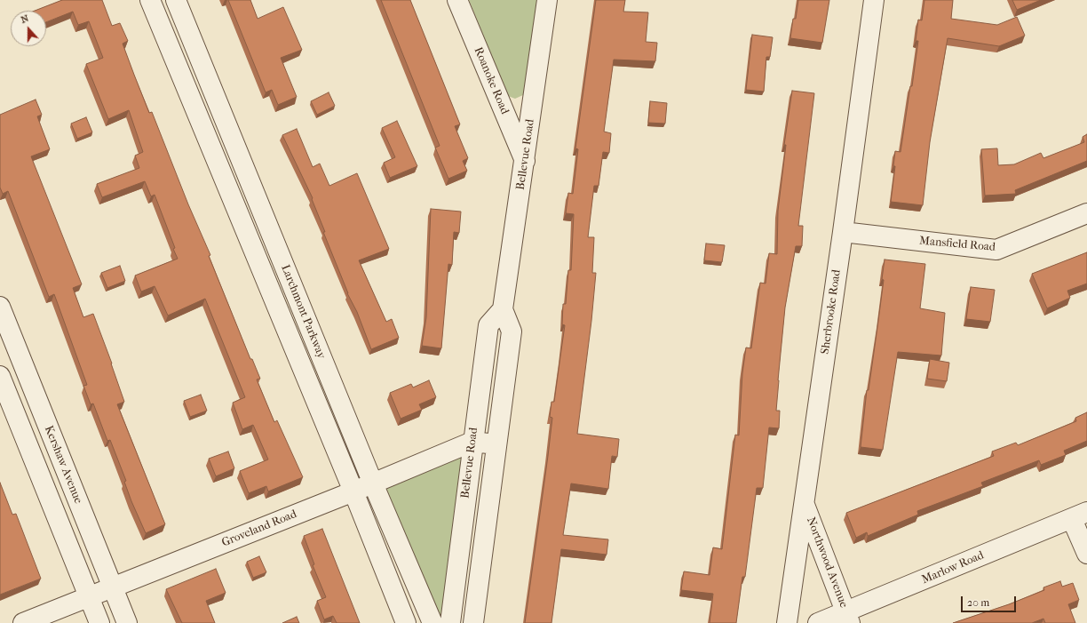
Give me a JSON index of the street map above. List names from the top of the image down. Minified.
{"streets":{"street":["Roanoke Road","Bellevue Road","Mansfield Road","Larchmont Parkway","Sherbrooke Road","Kershaw Avenue","Groveland Road","Northwood Avenue","Marlow Road"]},"crossings":[["Roanoke Road","Bellevue Road"],["Bellevue Road","Groveland Road"],["Mansfield Road","Sherbrooke Road"],["Larchmont Parkway","Groveland Road"],["Sherbrooke Road","Northwood Avenue"],["Kershaw Avenue","Groveland Road"],["Northwood Avenue","Marlow Road"]],"scale_bar":"20 m","north":"top"}
